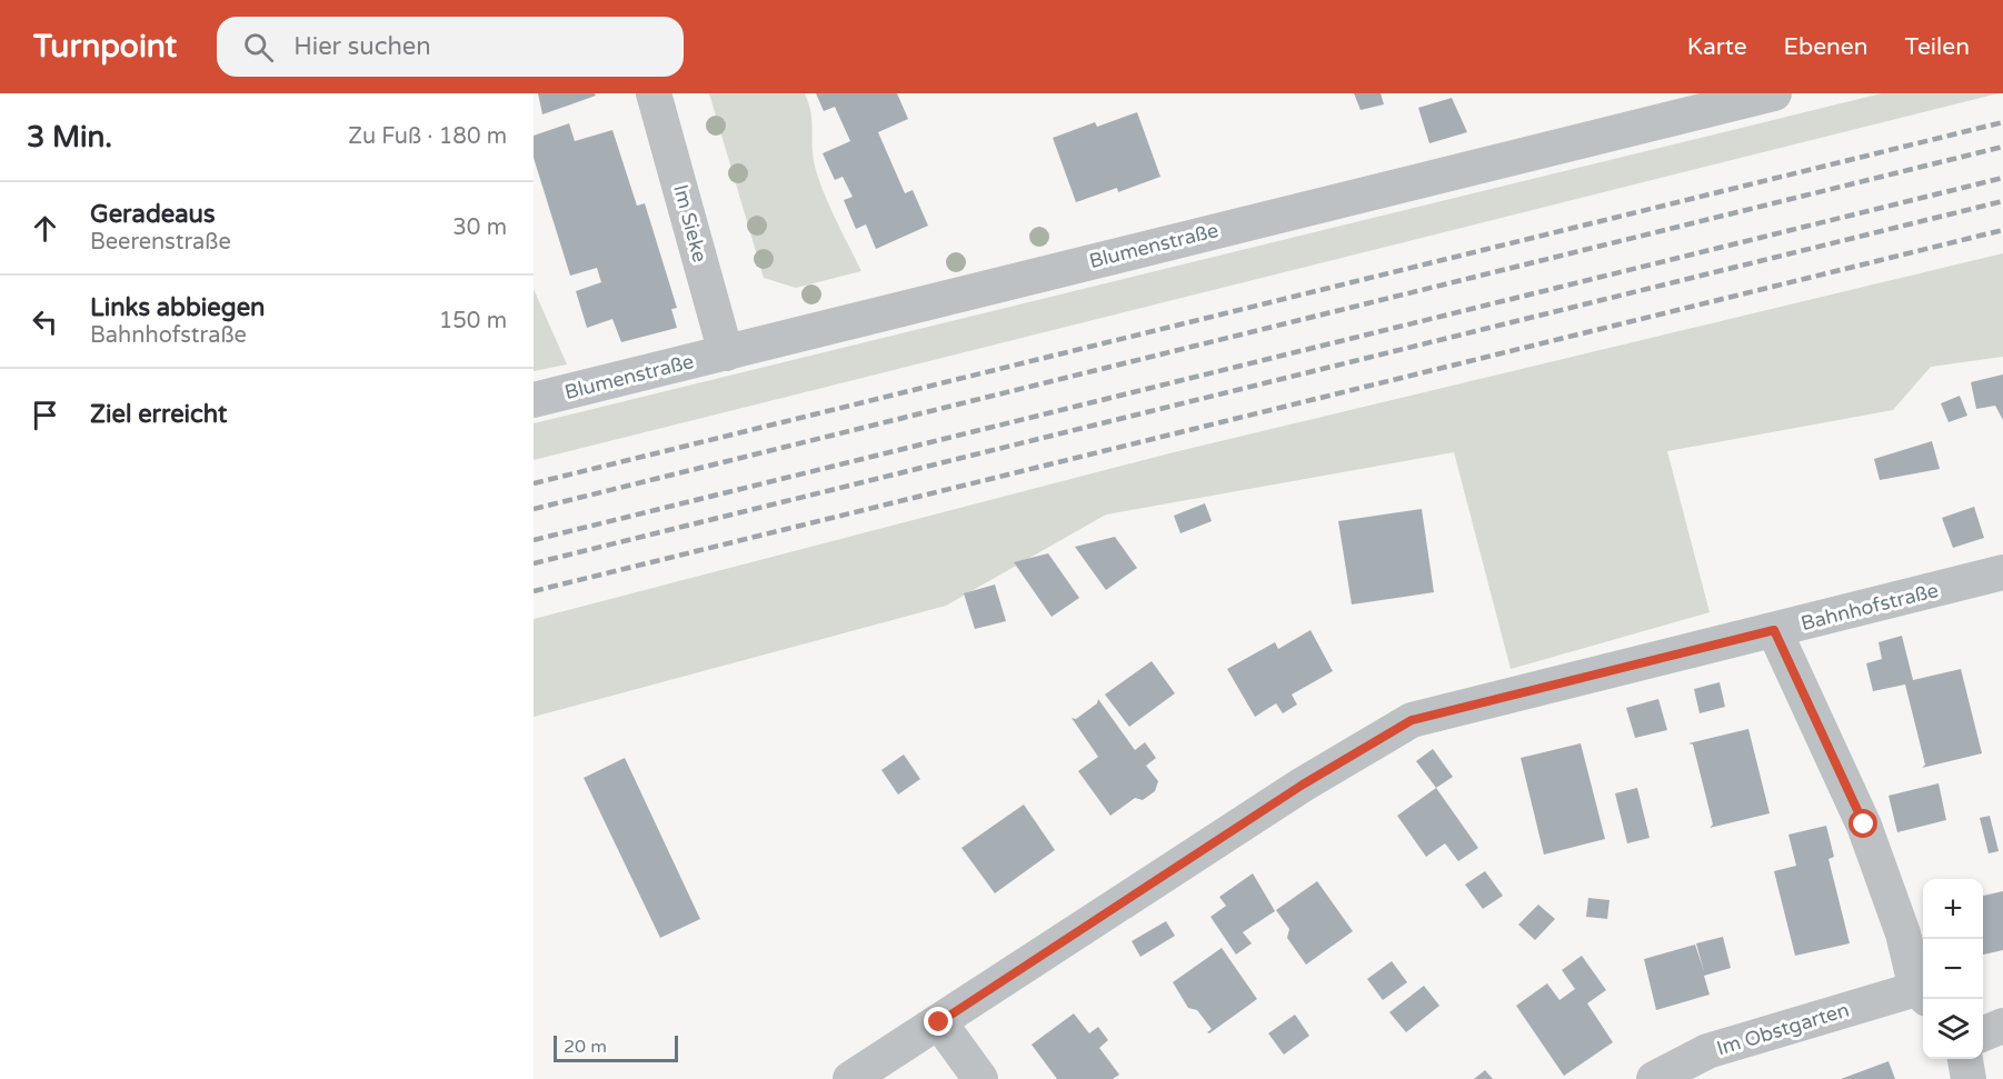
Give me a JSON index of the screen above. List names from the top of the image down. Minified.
{"streets":{"street":["Im Sieke","Blumenstraße","Bahnhofstraße","Im Obstgarten"]},"crossings":[["Im Sieke","Blumenstraße"]],"scale_bar":"20 m","page":{"header":"Turnpoint","search":"Hier suchen","nav":["Karte","Ebenen","Teilen"],"heading":["3 Min.","Zu Fuß · 180 m"],"list":[["Geradeaus","Beerenstraße","30 m"],["Links abbiegen","Bahnhofstraße","150 m"],"Ziel erreicht"],"map_buttons":["+","−"],"scale":"20 m"}}
